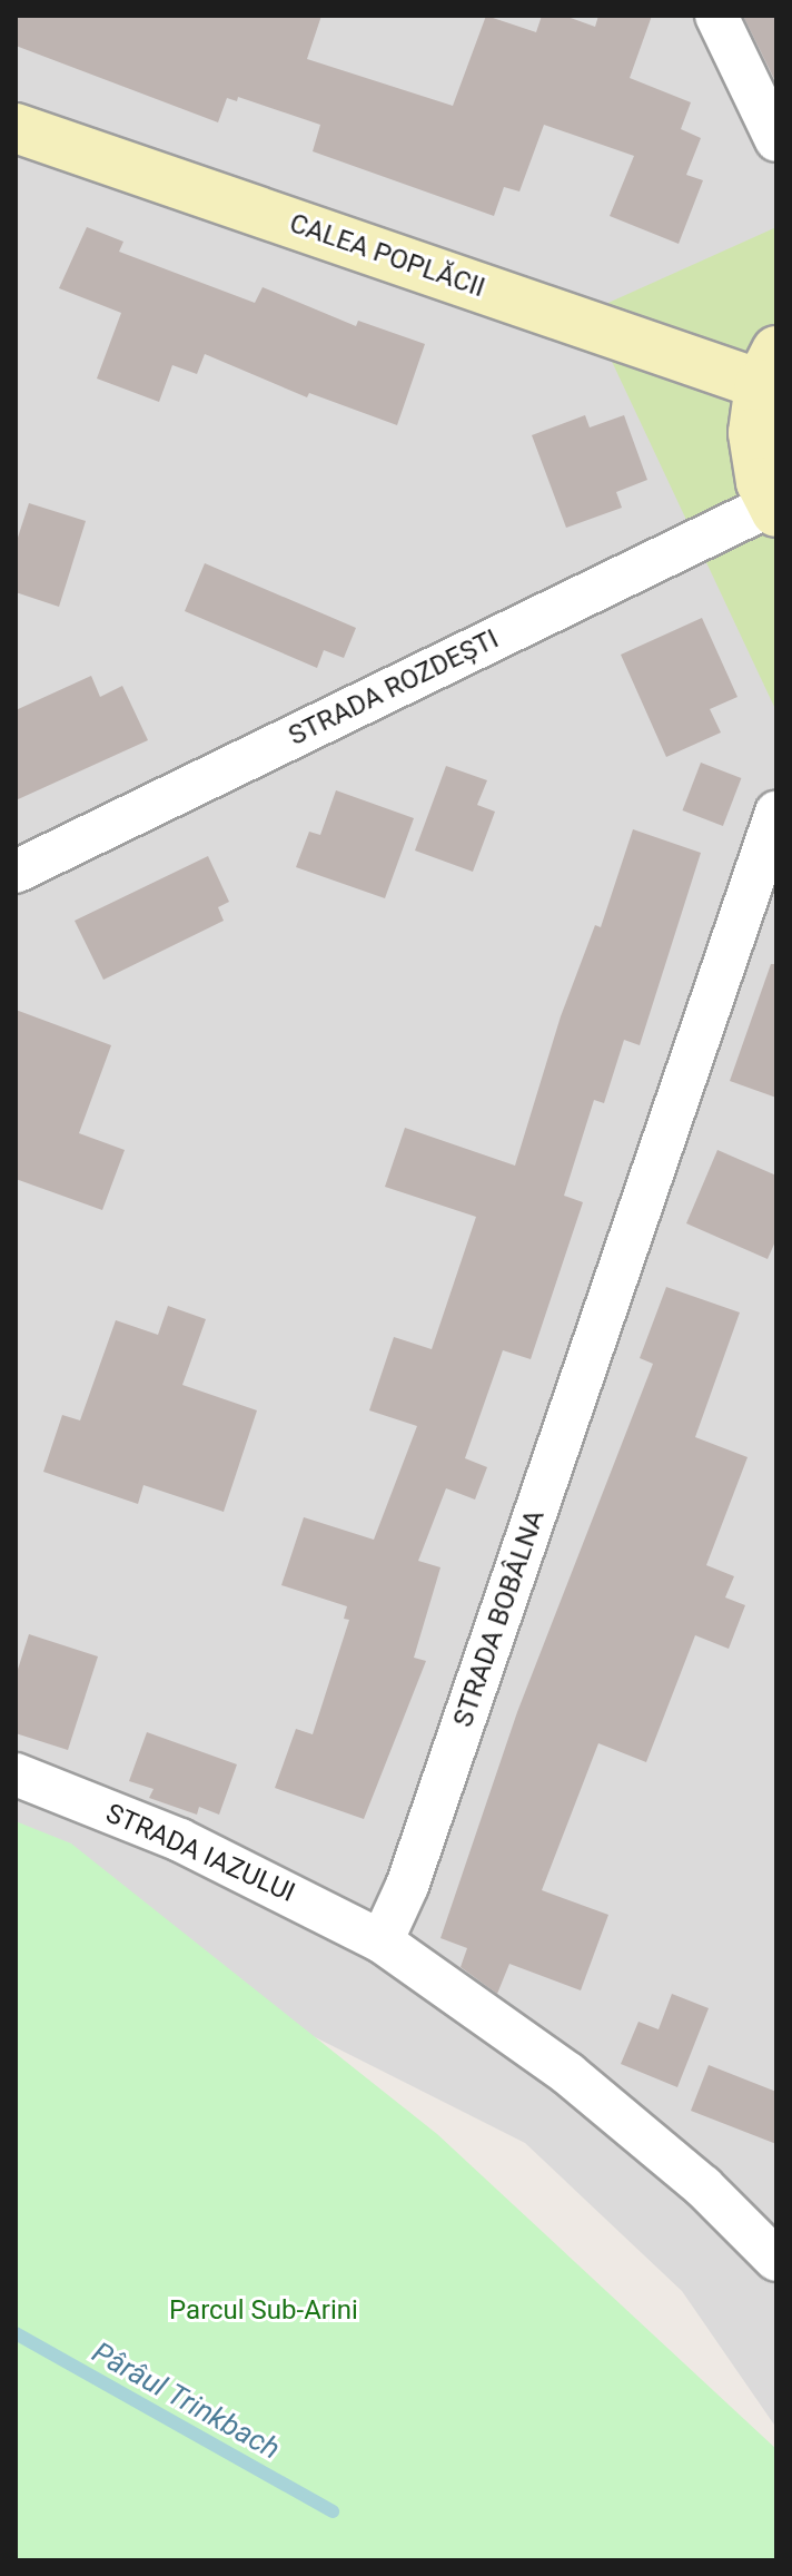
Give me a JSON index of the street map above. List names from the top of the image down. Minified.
{"streets":{"main road":["CALEA POPLĂCII"],"street":["STRADA ROZDEȘTI","STRADA BOBÂLNA","STRADA IAZULUI"]},"crossings":[["STRADA BOBÂLNA","STRADA IAZULUI"]],"water":["Pârâul Trinkbach"],"parks":["Parcul Sub-Arini"]}
